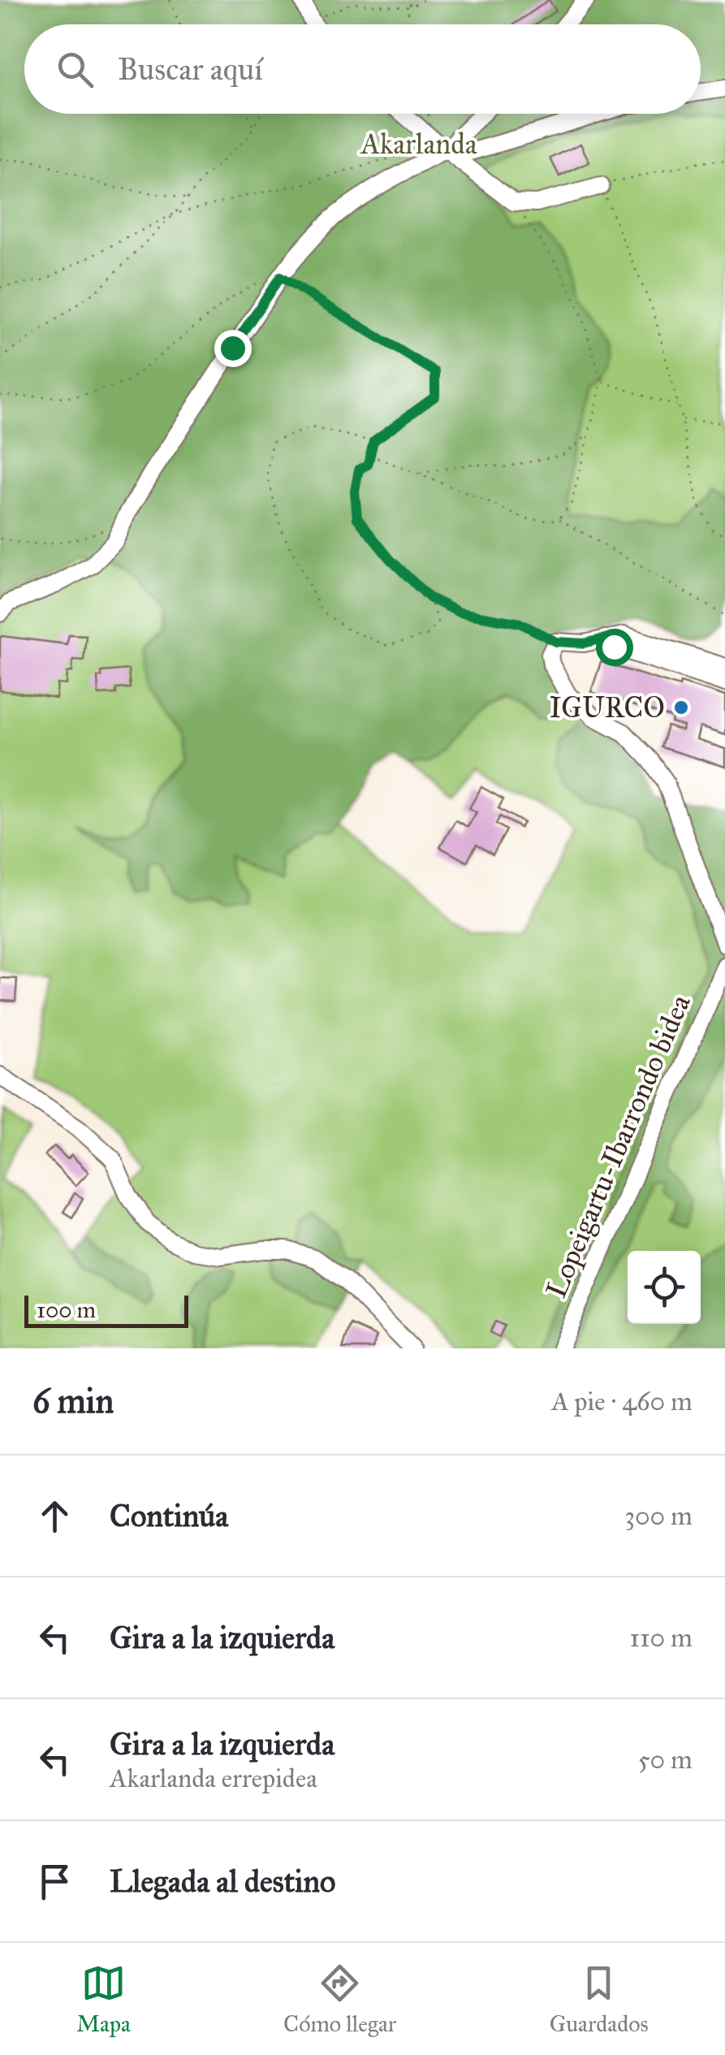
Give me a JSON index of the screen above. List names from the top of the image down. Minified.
{"streets":{"street":["Lopeigartu-Ibarrondo bidea"]},"parks":["Akarlanda"],"places":["IGURCO"],"scale_bar":"100 m","page":{"search":"Buscar aquí","scale":"100 m","heading":["6 min","A pie · 460 m"],"list":[["Continúa","300 m"],["Gira a la izquierda","110 m"],["Gira a la izquierda","Akarlanda errepidea","50 m"],"Llegada al destino"],"nav":["Mapa","Cómo llegar","Guardados"]}}
